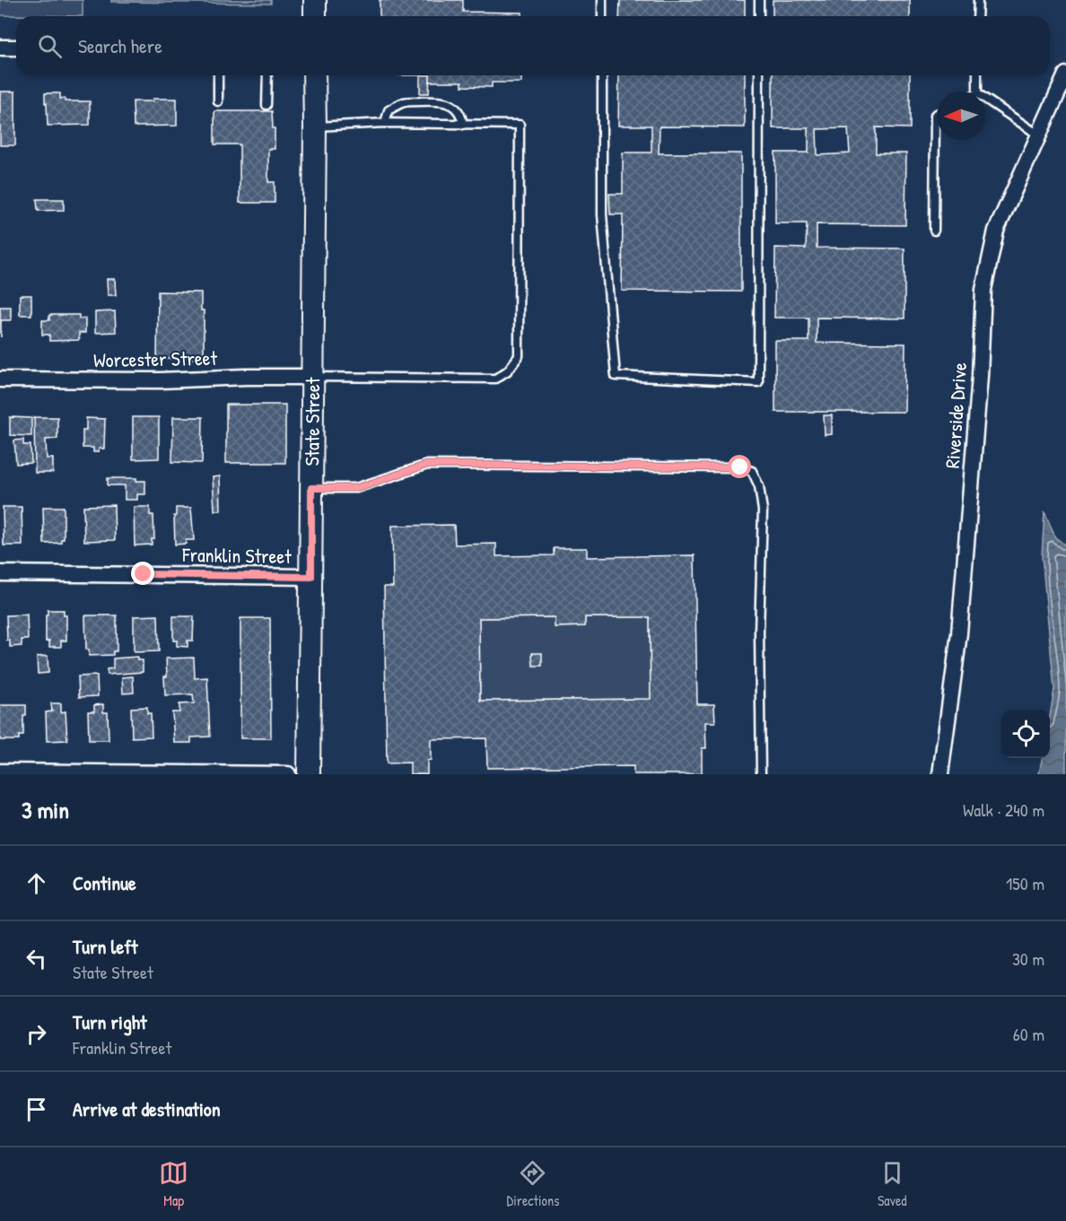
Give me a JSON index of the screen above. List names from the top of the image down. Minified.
{"streets":{"street":["Worcester Street","Riverside Drive","State Street","Franklin Street"]},"crossings":[["Worcester Street","State Street"],["State Street","Franklin Street"]],"north":"left","page":{"search":"Search here","heading":["3 min","Walk · 240 m"],"list":[["Continue","150 m"],["Turn left","State Street","30 m"],["Turn right","Franklin Street","60 m"],"Arrive at destination"],"nav":["Map","Directions","Saved"]}}
